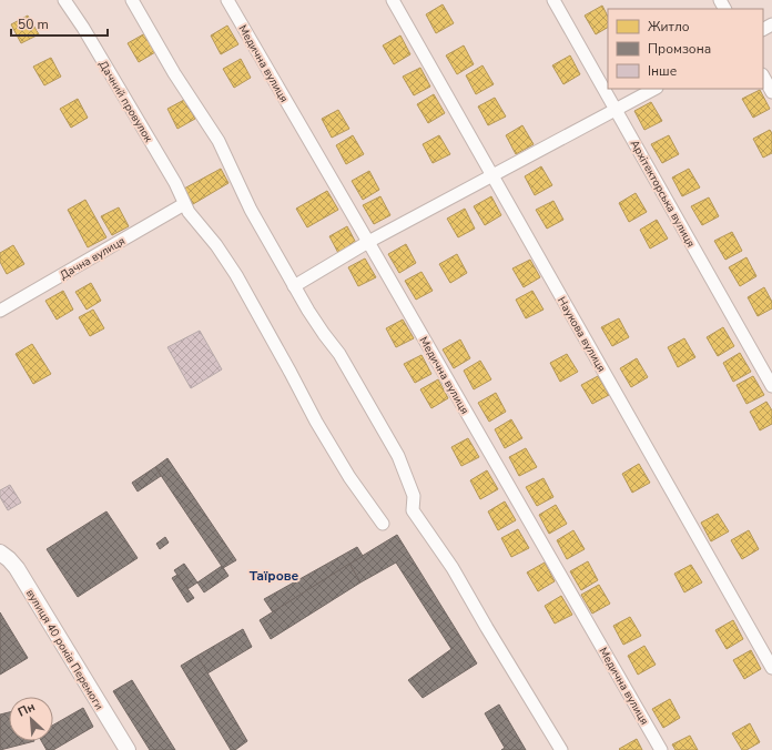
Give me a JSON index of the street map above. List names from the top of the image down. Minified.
{"streets":{"street":["Медична вулиця","Дачний провулок","Архітекторська вулиця","Дачна вулиця","Наукова вулиця","вулиця 40 років Перемоги"]},"crossings":[["Дачний провулок","Дачна вулиця"]],"districts":["Таїрове"],"legend":["Житло","Промзона","Інше"],"scale_bar":"50 m","north":"top left"}
